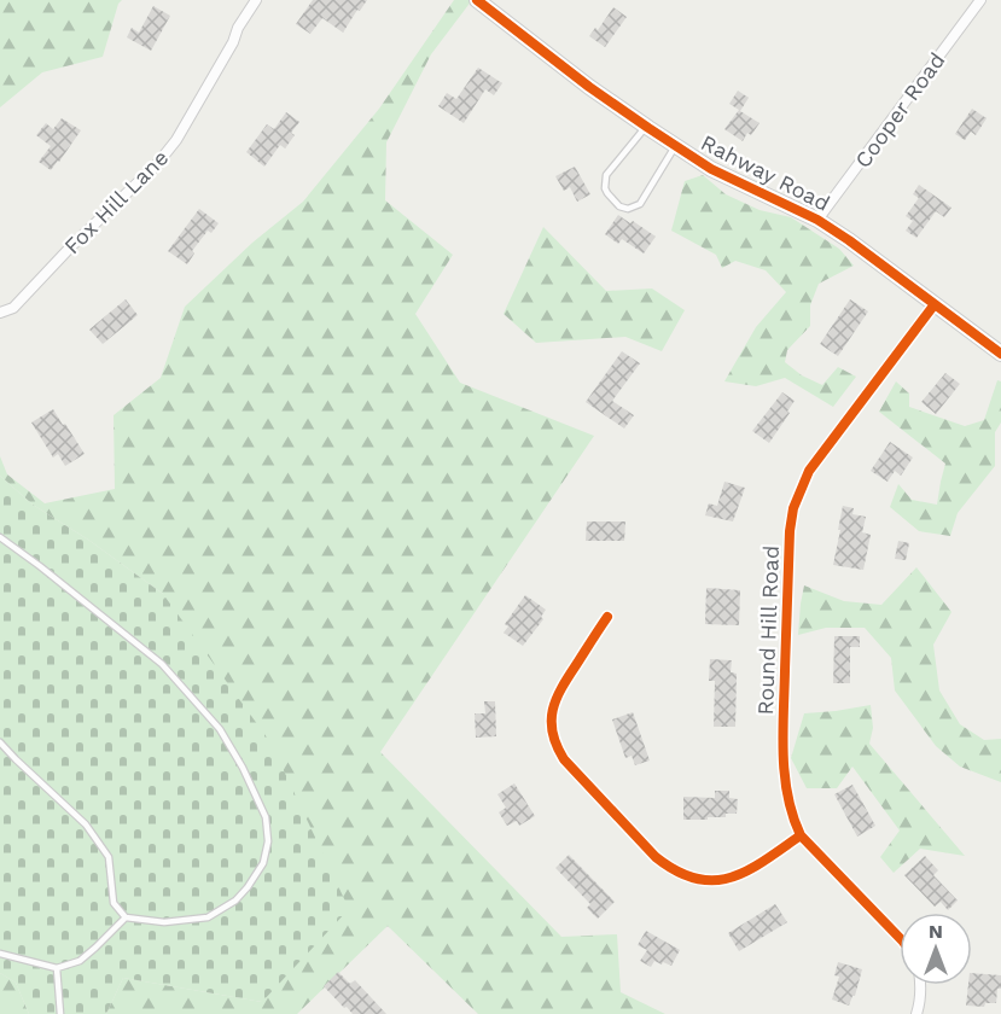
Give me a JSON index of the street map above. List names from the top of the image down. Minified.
{"streets":{"street":["Cooper Road","Rahway Road","Fox Hill Lane","Round Hill Road"]},"crossings":[["Cooper Road","Rahway Road"],["Rahway Road","Round Hill Road"]],"north":"top"}
